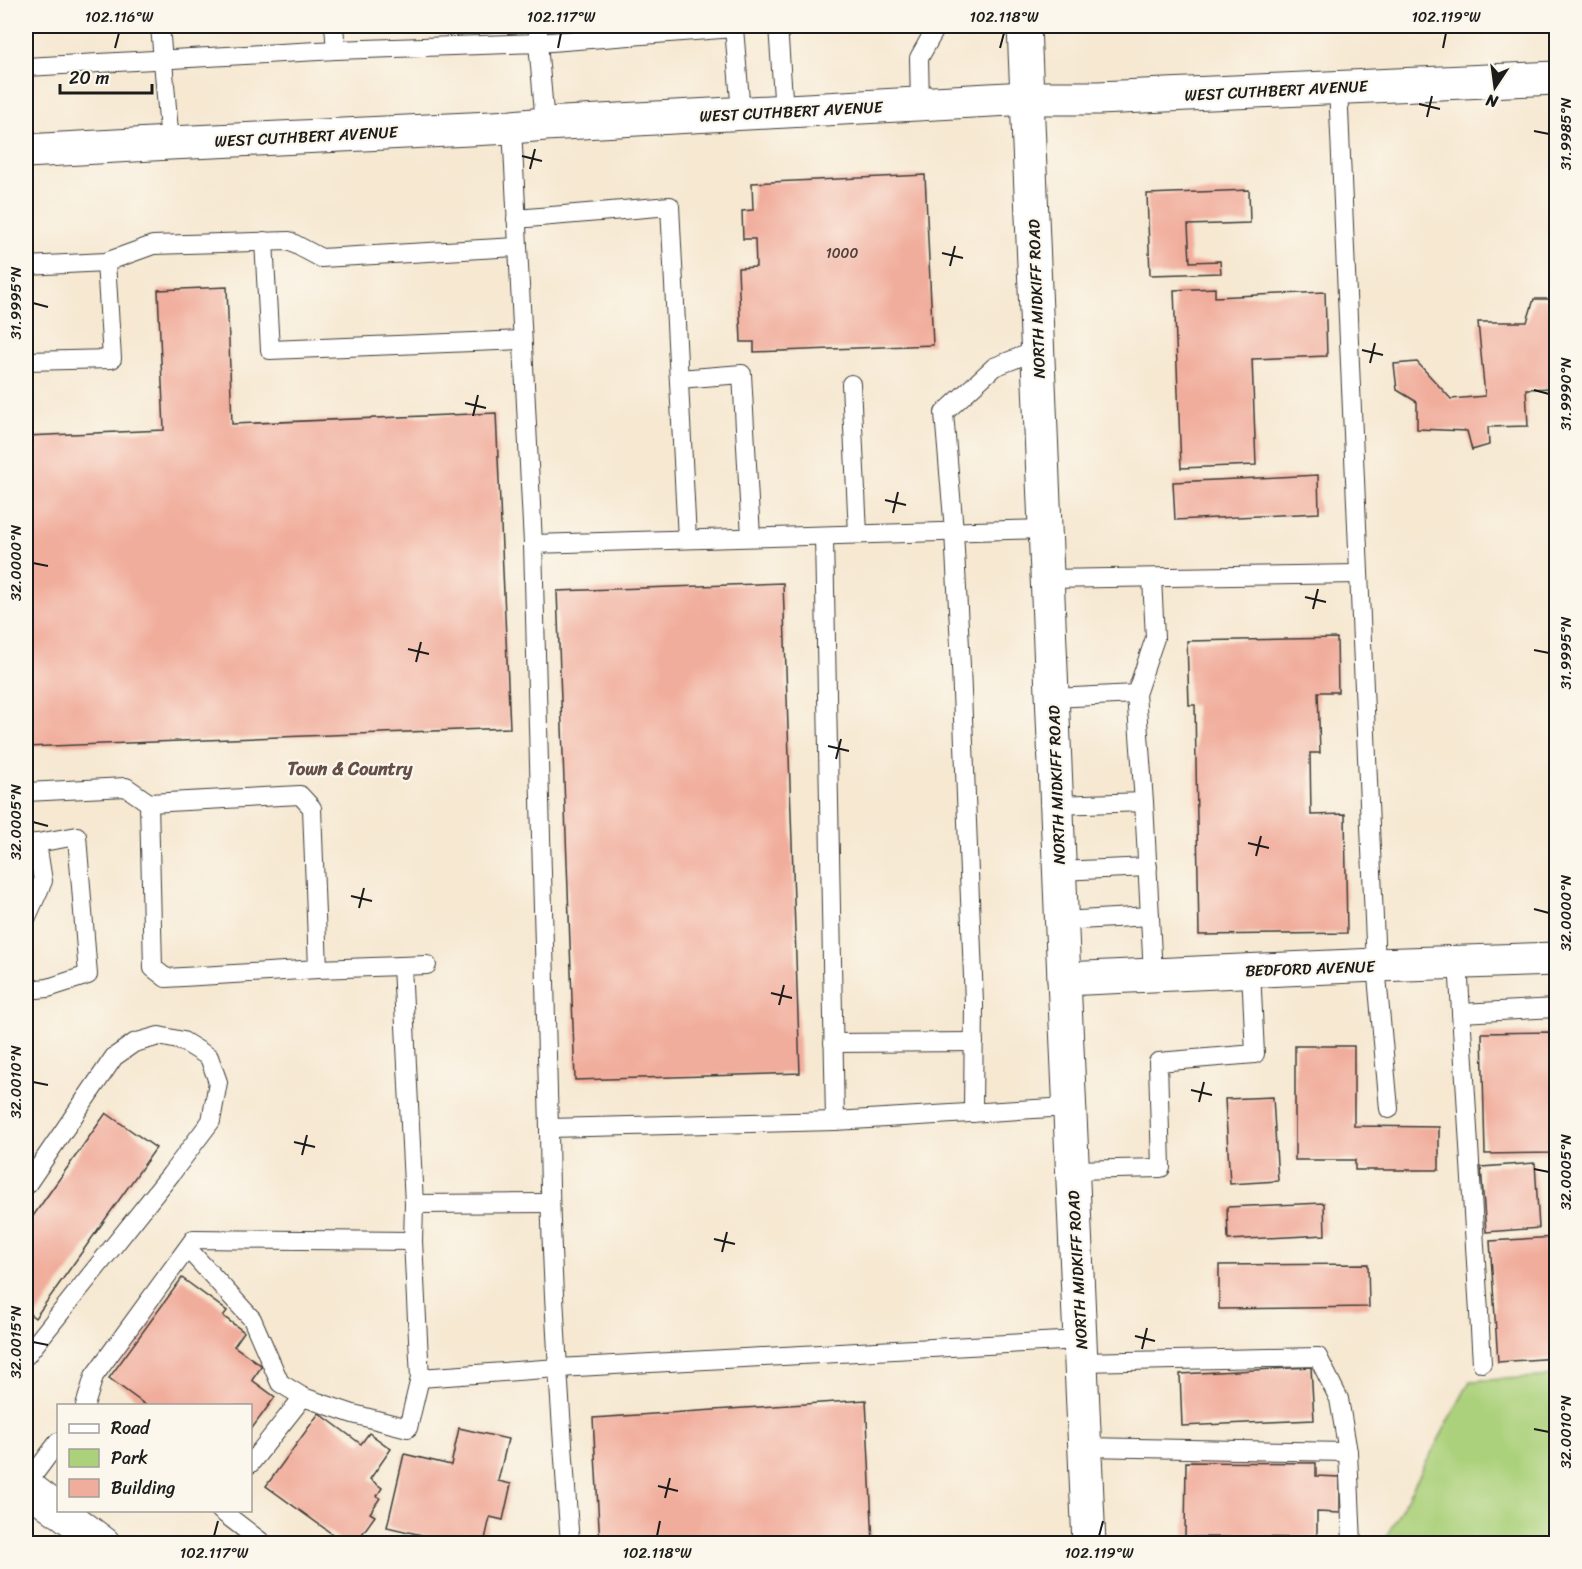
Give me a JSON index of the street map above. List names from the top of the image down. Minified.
{"streets":{"street":["WEST CUTHBERT AVENUE","NORTH MIDKIFF ROAD","BEDFORD AVENUE"]},"crossings":[["WEST CUTHBERT AVENUE","NORTH MIDKIFF ROAD"],["NORTH MIDKIFF ROAD","BEDFORD AVENUE"]],"districts":["Town & Country"],"house_numbers":["1000"],"legend":["Road","Park","Building"],"scale_bar":"20 m","north":"bottom","coordinates":["102.116°W","102.117°W","102.118°W","102.119°W","31.9985°N","31.9995°N","31.9990°N","32.0000°N","32.0005°N","32.0010°N","32.0015°N"]}
